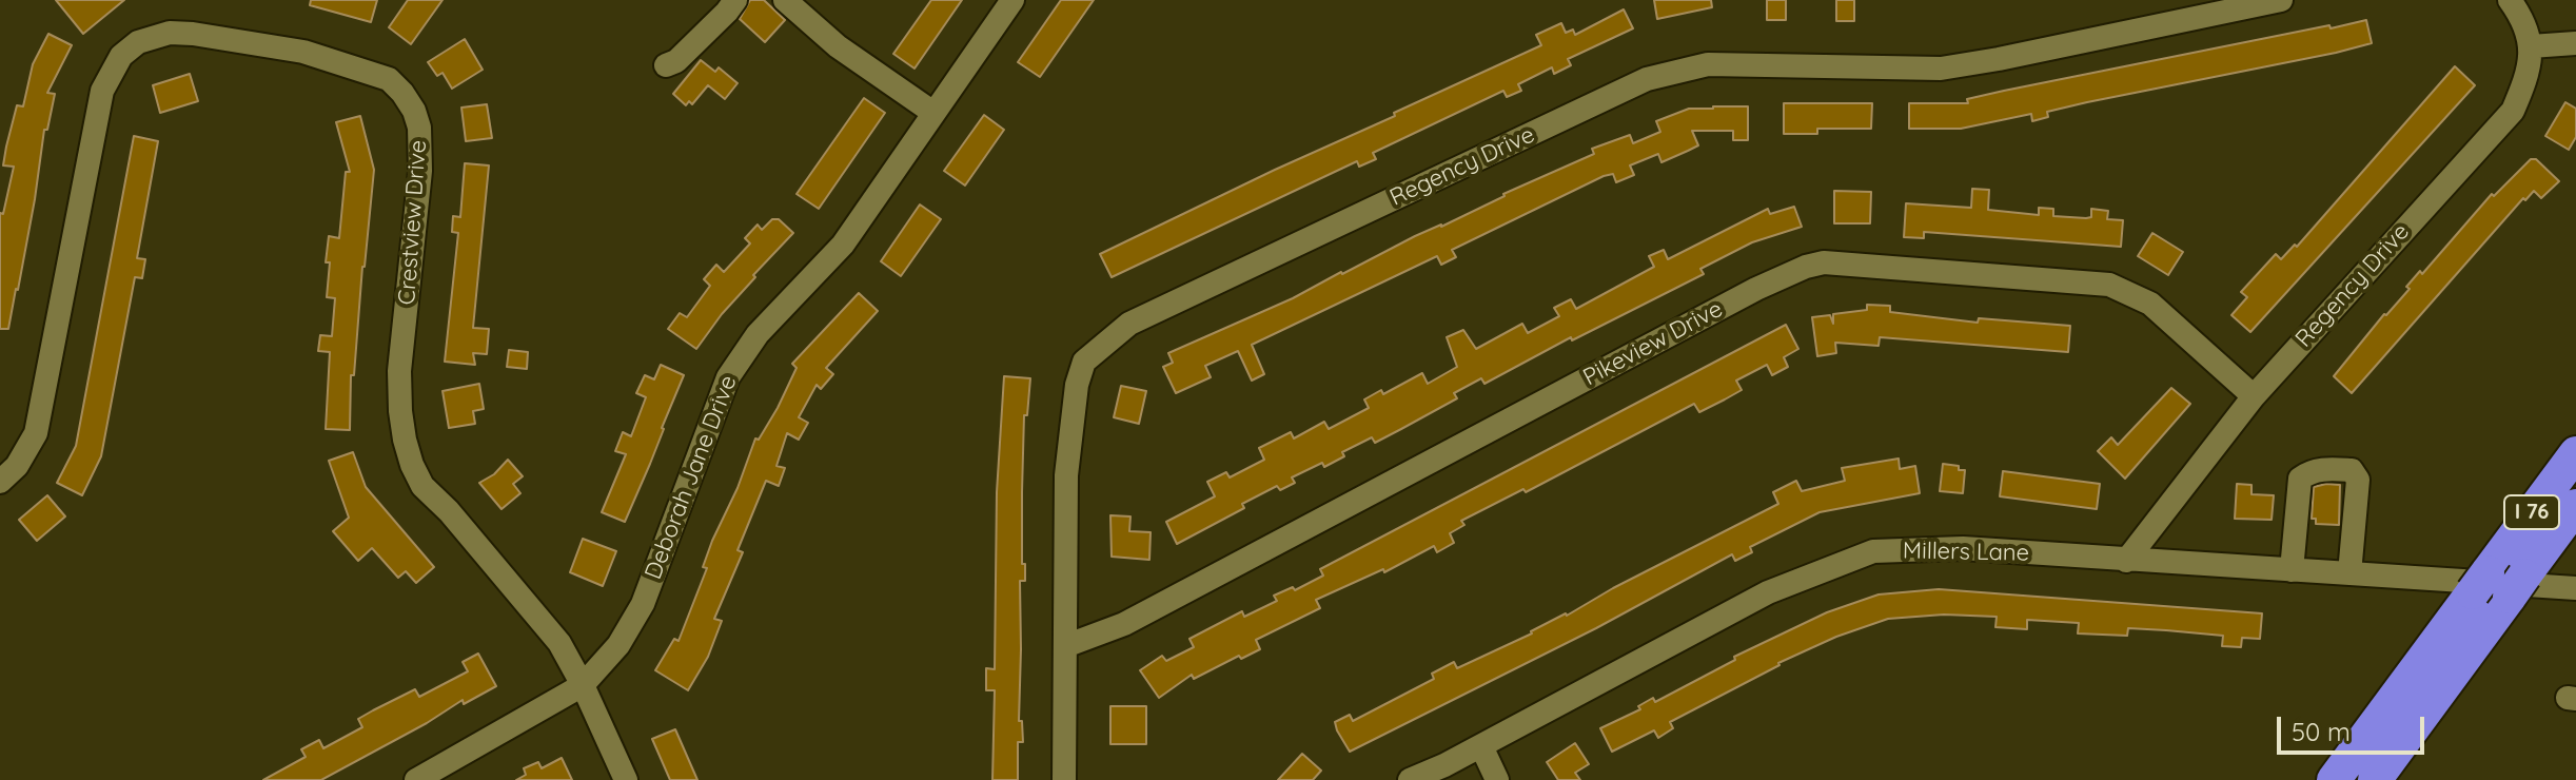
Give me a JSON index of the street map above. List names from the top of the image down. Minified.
{"streets":{"highway":["I 76"],"street":["Regency Drive","Crestview Drive","Pikeview Drive","Deborah Jane Drive","Millers Lane"]},"crossings":[["Regency Drive","Pikeview Drive"],["Regency Drive","Millers Lane"],["Crestview Drive","Deborah Jane Drive"]],"scale_bar":"50 m"}
